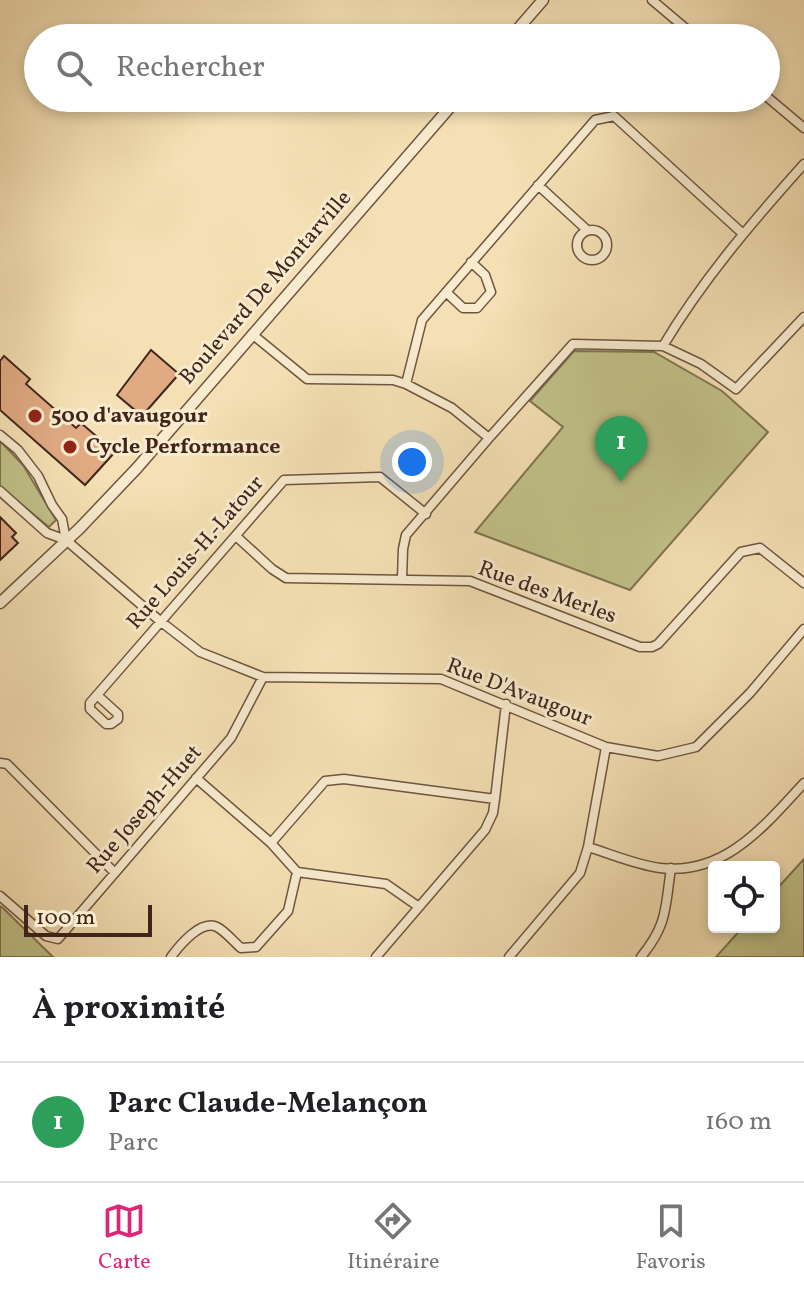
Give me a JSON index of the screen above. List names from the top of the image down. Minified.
{"streets":{"street":["Boulevard De Montarville","Rue Louis-H.-Latour","Rue des Merles","Rue D'Avaugour","Rue Joseph-Huet"]},"crossings":[["Boulevard De Montarville","Rue D'Avaugour"],["Rue Louis-H.-Latour","Rue des Merles"],["Rue Louis-H.-Latour","Rue D'Avaugour"],["Rue D'Avaugour","Rue Joseph-Huet"]],"places":["500 d'avaugour","Cycle Performance"],"scale_bar":"100 m","page":{"search":"Rechercher","pins":"1","scale":"100 m","heading":"À proximité","list":[{"mark":"1","name":"Parc Claude-Melançon","note":"Parc","value":"160 m"}],"nav":["Carte","Itinéraire","Favoris"]}}
